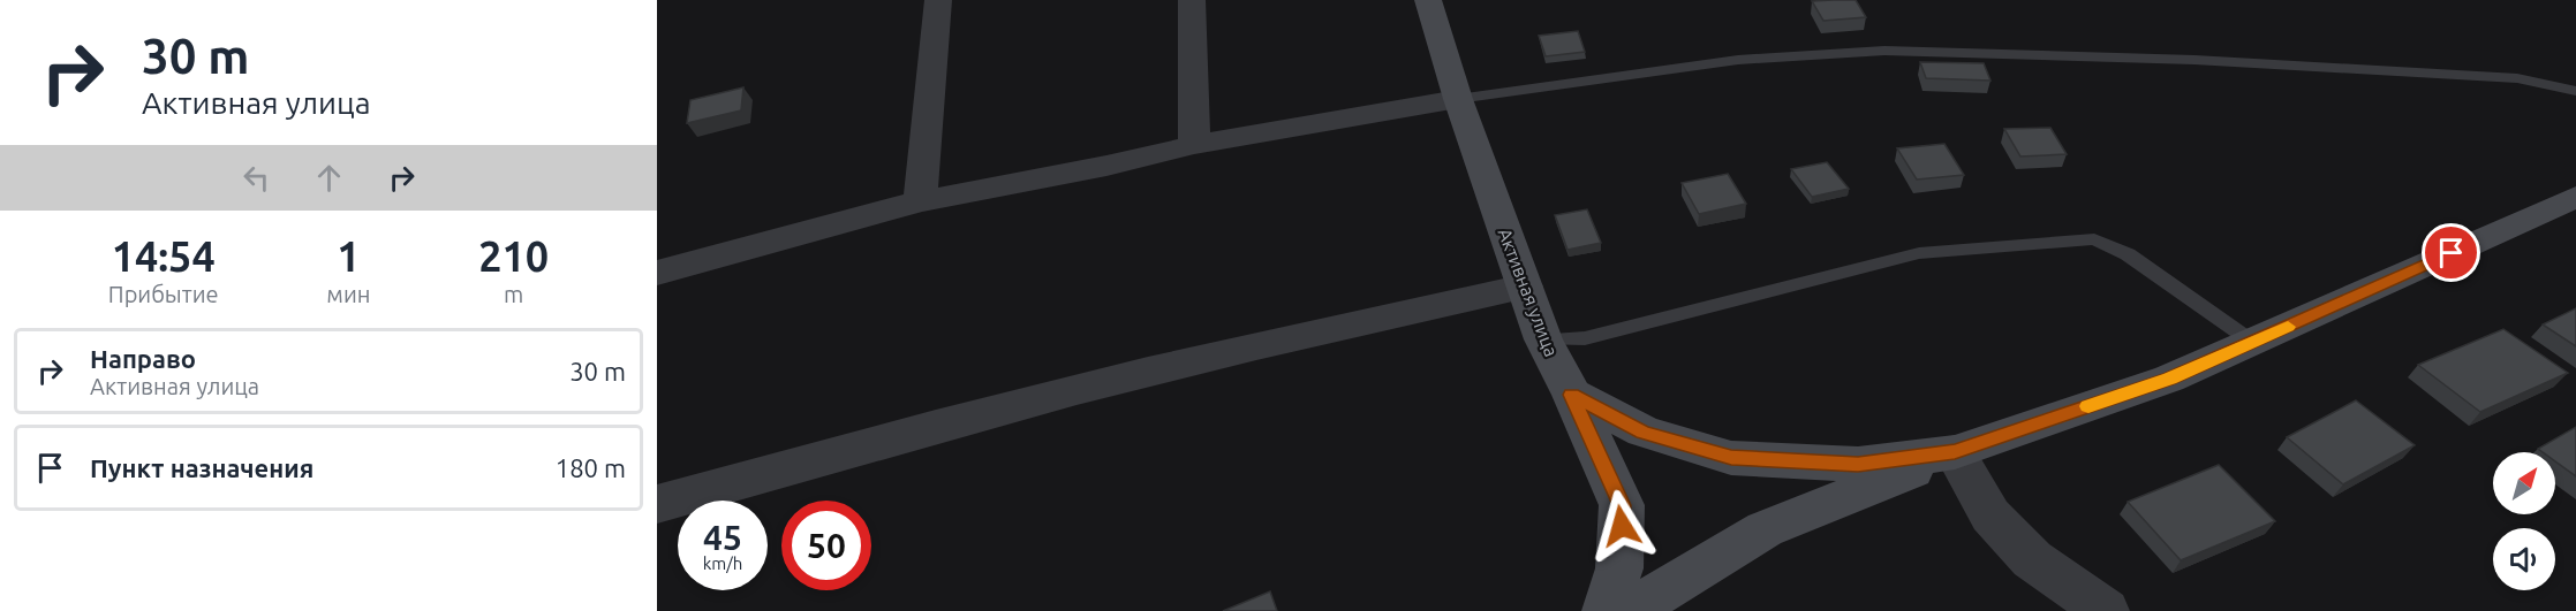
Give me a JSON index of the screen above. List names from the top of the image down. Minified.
{"streets":{"main road":["Активная улица"]},"north":"top right","page":{"turn":["30 m","Активная улица"],"eta":["14:54","Прибытие","1","мин","210","m"],"list":[{"name":"Направо","note":"Активная улица","value":"30 m"},{"name":"Пункт назначения","value":"180 m"}],"speed":"45 km/h","limit":"50"}}
